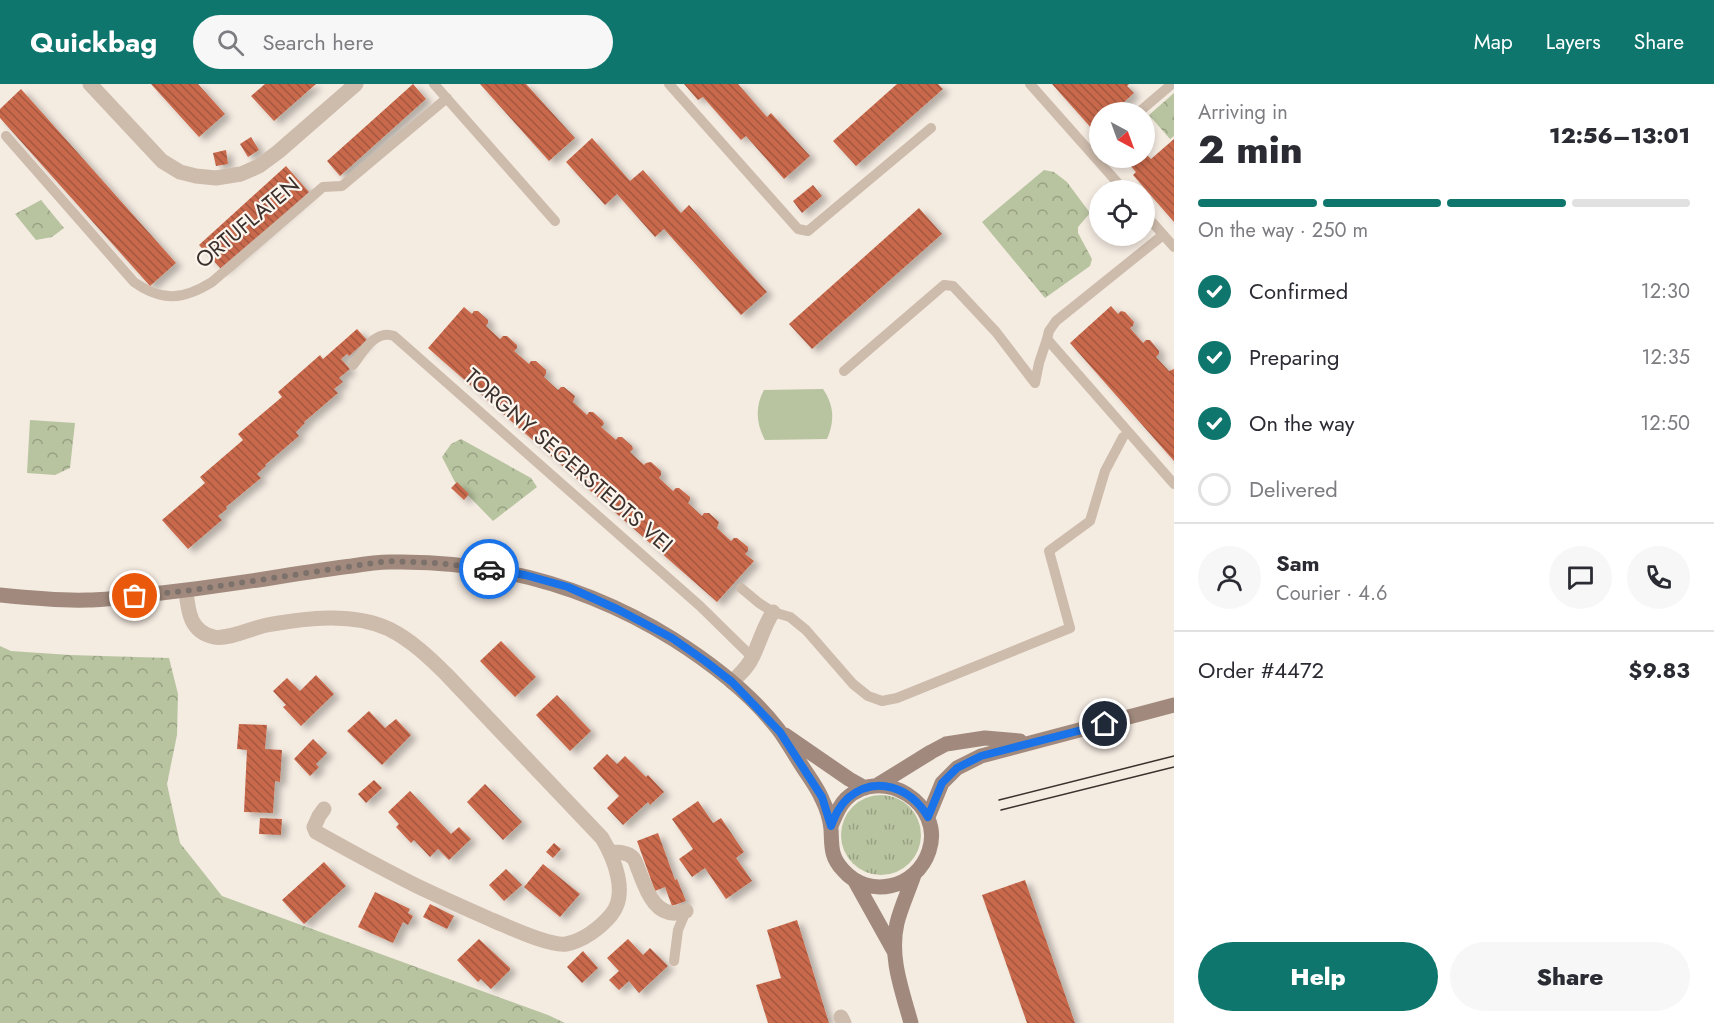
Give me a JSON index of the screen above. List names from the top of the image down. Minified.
{"streets":{"street":["ORTUFLATEN"],"lane":["TORGNY SEGERSTEDTS VEI"]},"north":"bottom right","page":{"header":"Quickbag","search":"Search here","nav":["Map","Layers","Share"],"heading":["2 min","Arriving in","12:56–13:01"],"panel":["Sam","Courier · 4.6","Order #4472","$9.83"],"bar":"On the way · 250 m","list":[["Confirmed","12:30"],["Preparing","12:35"],["On the way","12:50"],"Delivered"],"buttons":["Help","Share"]}}
